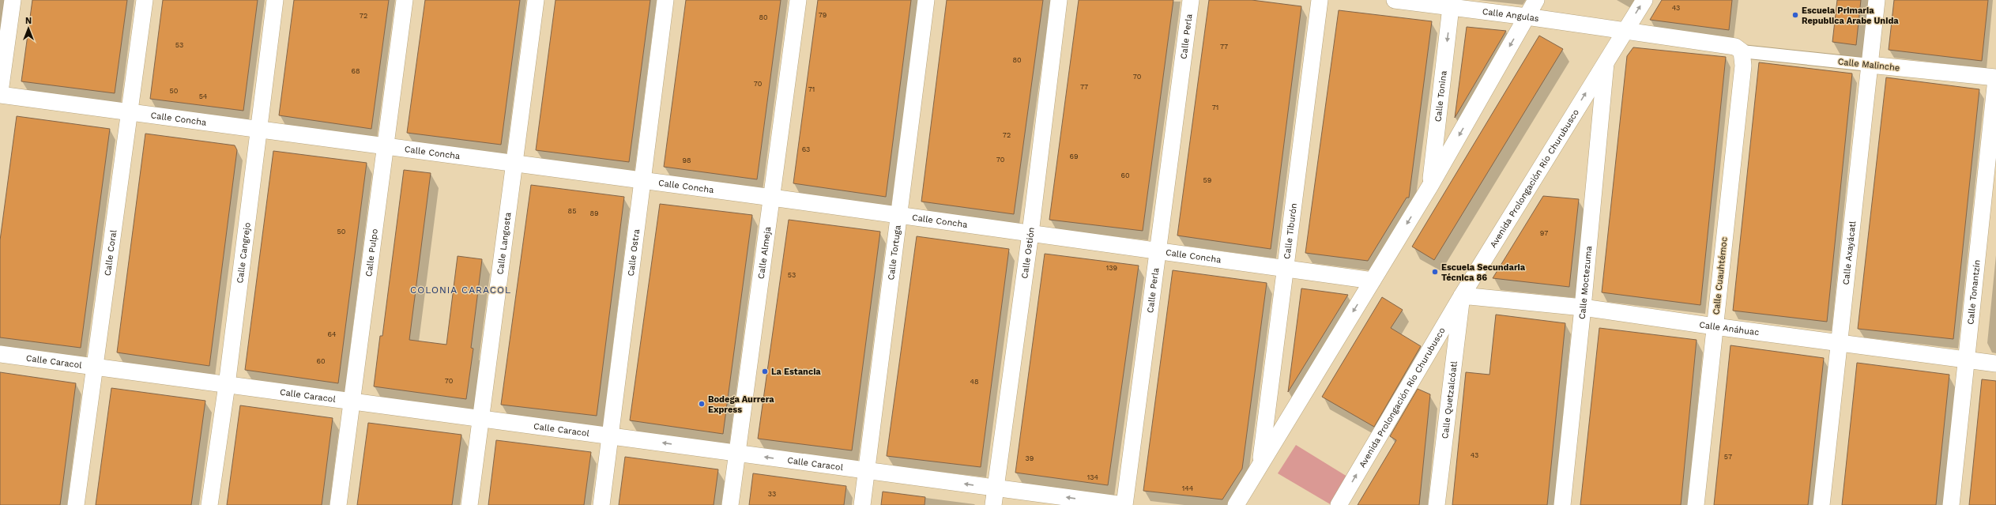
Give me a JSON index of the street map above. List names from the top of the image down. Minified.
{"streets":{"street":["Calle Angulas","Calle Perla","Calle Malinche","Calle Tonina","Calle Concha","Avenida Prolongación Río Churubusco","Calle Tiburón","Calle Langosta","Calle Coral","Calle Ostra","Calle Axayácatl","Calle Cangrejo","Calle Pulpo","Calle Almeja","Calle Tortuga","Calle Ostión","Calle Cuauhtémoc","Calle Moctezuma","Calle Tonantzín","Calle Anáhuac","Calle Caracol","Calle Quetzalcóatl"]},"crossings":[["Calle Angulas","Calle Malinche"],["Calle Angulas","Calle Tonina"],["Calle Angulas","Avenida Prolongación Río Churubusco"],["Calle Perla","Calle Concha"],["Calle Perla","Calle Caracol"],["Calle Malinche","Avenida Prolongación Río Churubusco"],["Calle Malinche","Calle Axayácatl"],["Calle Malinche","Calle Cuauhtémoc"],["Calle Malinche","Calle Tonantzín"],["Calle Concha","Calle Tiburón"],["Calle Concha","Calle Langosta"],["Calle Concha","Calle Coral"],["Calle Concha","Calle Ostra"],["Calle Concha","Calle Cangrejo"],["Calle Concha","Calle Pulpo"],["Calle Concha","Calle Almeja"],["Calle Concha","Calle Tortuga"],["Calle Concha","Calle Ostión"],["Avenida Prolongación Río Churubusco","Calle Moctezuma"],["Avenida Prolongación Río Churubusco","Calle Anáhuac"],["Avenida Prolongación Río Churubusco","Calle Quetzalcóatl"],["Calle Langosta","Calle Caracol"],["Calle Coral","Calle Caracol"],["Calle Ostra","Calle Caracol"],["Calle Axayácatl","Calle Anáhuac"],["Calle Cangrejo","Calle Caracol"],["Calle Pulpo","Calle Caracol"],["Calle Almeja","Calle Caracol"],["Calle Tortuga","Calle Caracol"],["Calle Ostión","Calle Caracol"],["Calle Cuauhtémoc","Calle Anáhuac"],["Calle Moctezuma","Calle Anáhuac"],["Calle Tonantzín","Calle Anáhuac"],["Calle Anáhuac","Calle Quetzalcóatl"]],"one_way":["Calle Caracol"],"districts":["COLONIA CARACOL"],"places":["Escuela Primaria Republica Arabe Unida","Escuela Secundaria Técnica 86","La Estancia","Bodega Aurrera Express"],"house_numbers":["43","79","72","80","53","77","80","68","70","70","77","71","50","54","71","72","63","69","70","98","60","59","85","89","50","97","139","53","64","60","70","48","43","57","39","134","144","33"],"north":"top"}
